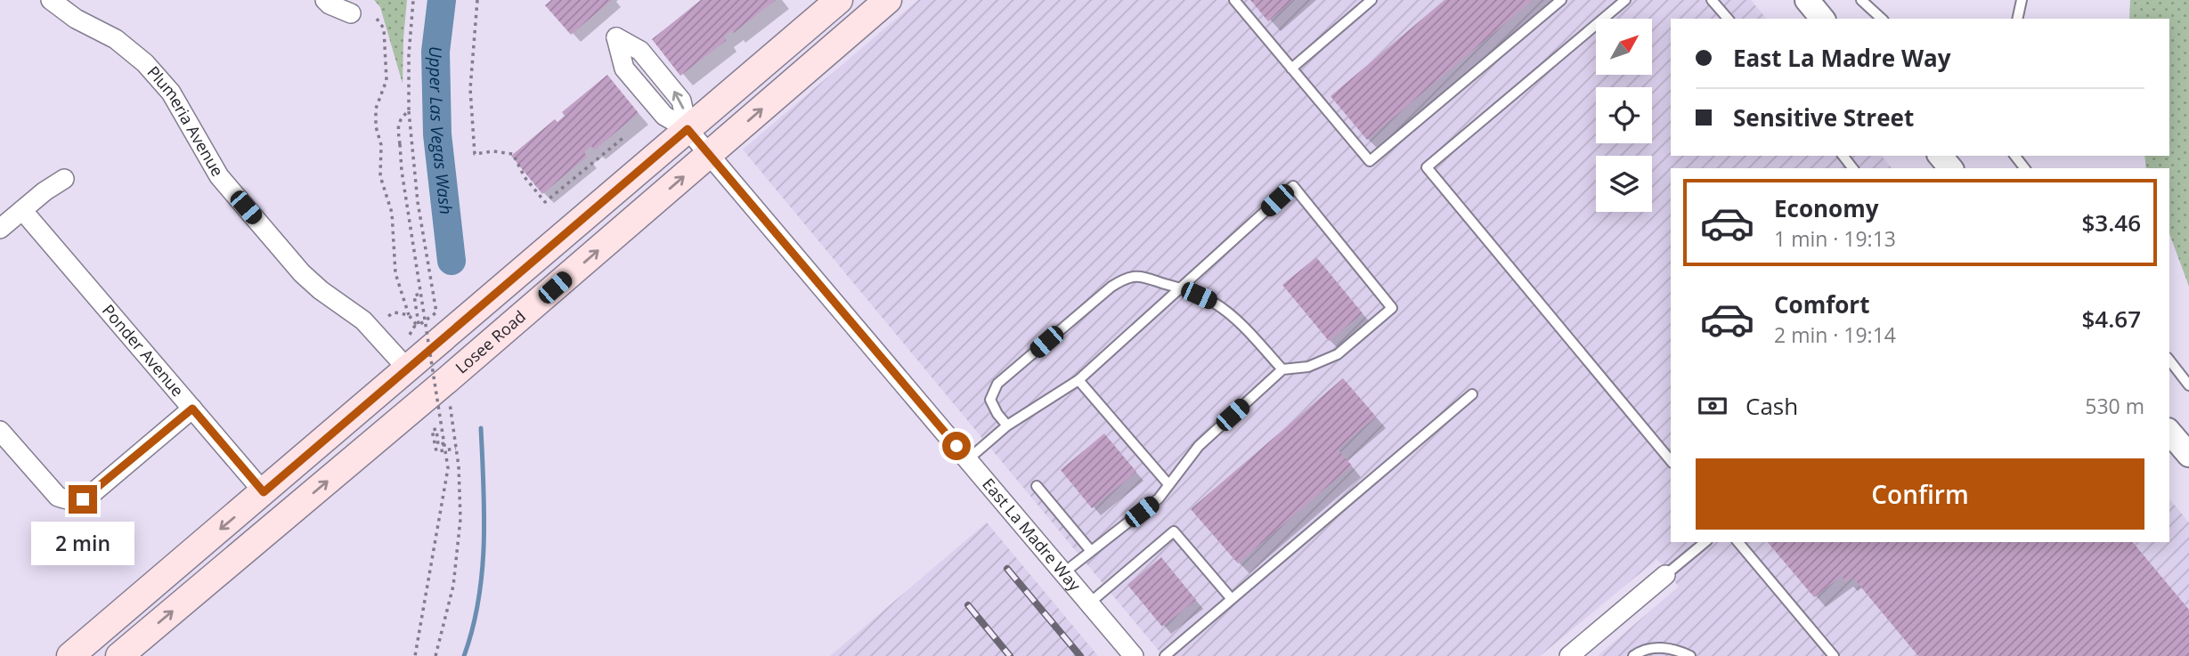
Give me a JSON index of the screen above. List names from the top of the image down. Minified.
{"streets":{"main road":["Losee Road"],"street":["Plumeria Avenue","Ponder Avenue","East La Madre Way"]},"crossings":[["Losee Road","East La Madre Way"]],"water":["Upper Las Vegas Wash"],"north":"top right","page":{"banner":["East La Madre Way","Sensitive Street"],"list":[{"name":"Economy","note":"1 min · 19:13","value":"$3.46"},{"name":"Comfort","note":"2 min · 19:14","value":"$4.67"}],"pay":["Cash","530 m"],"buttons":"Confirm","bubble":"2 min"}}
